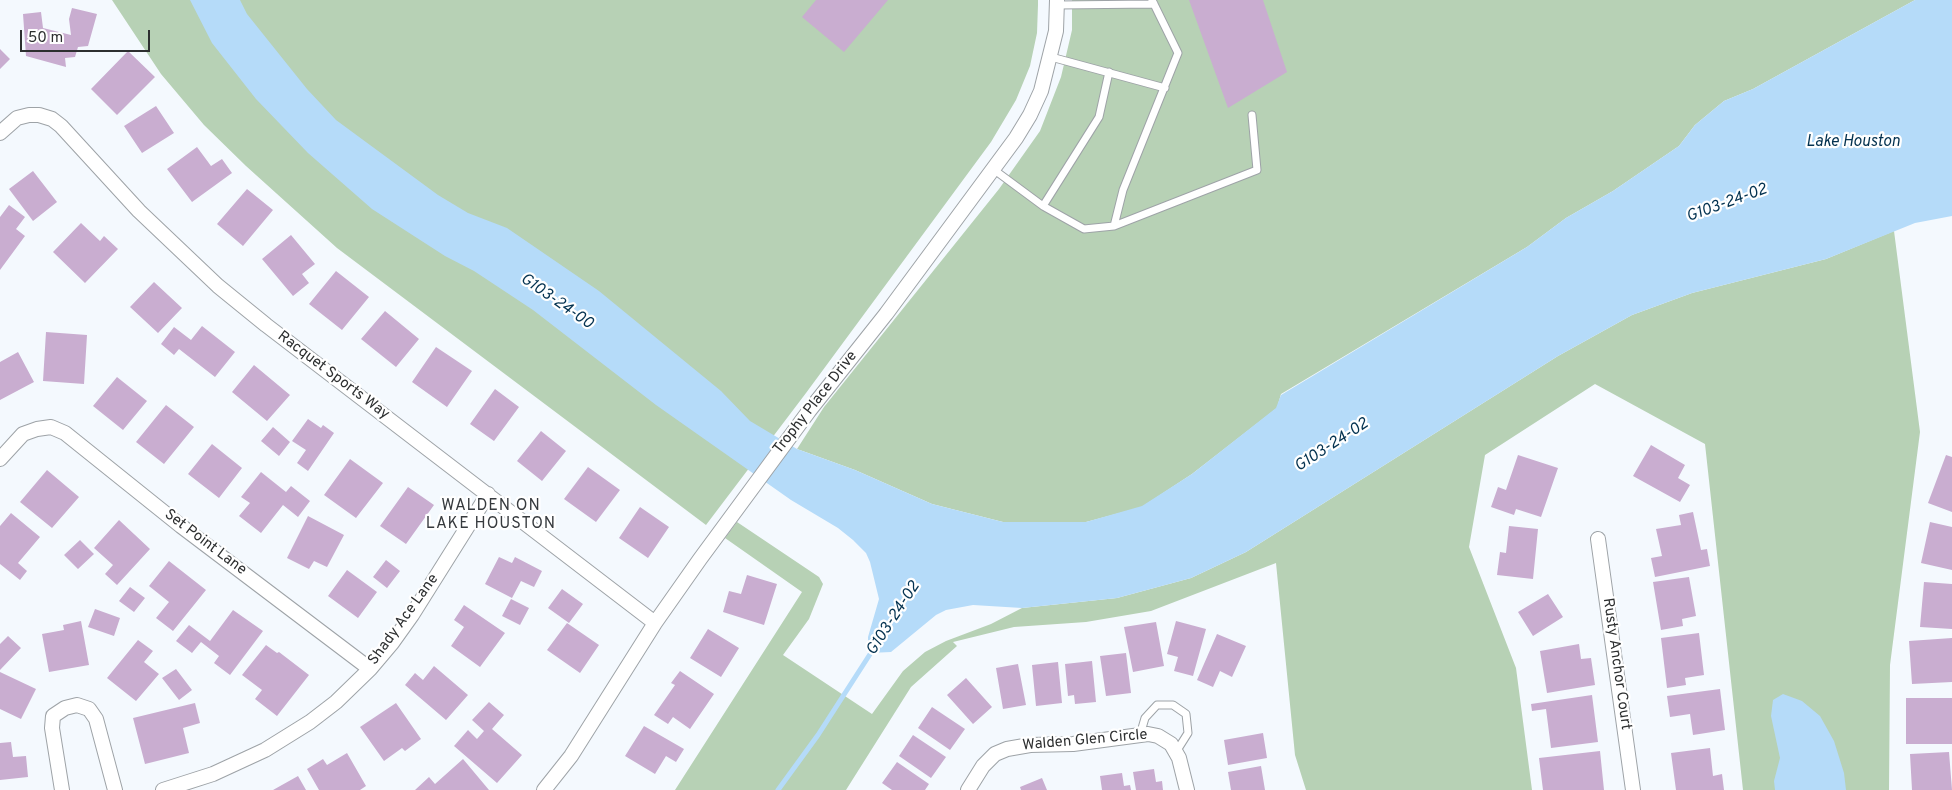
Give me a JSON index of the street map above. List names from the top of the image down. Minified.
{"streets":{"street":["Racquet Sports Way","Trophy Place Drive","Set Point Lane","Shady Ace Lane","Rusty Anchor Court","Walden Glen Circle"]},"crossings":[["Racquet Sports Way","Trophy Place Drive"],["Racquet Sports Way","Shady Ace Lane"],["Set Point Lane","Shady Ace Lane"]],"districts":["WALDEN ON LAKE HOUSTON"],"water":["Lake Houston","G103-24-02","G103-24-00"],"scale_bar":"50 m"}
